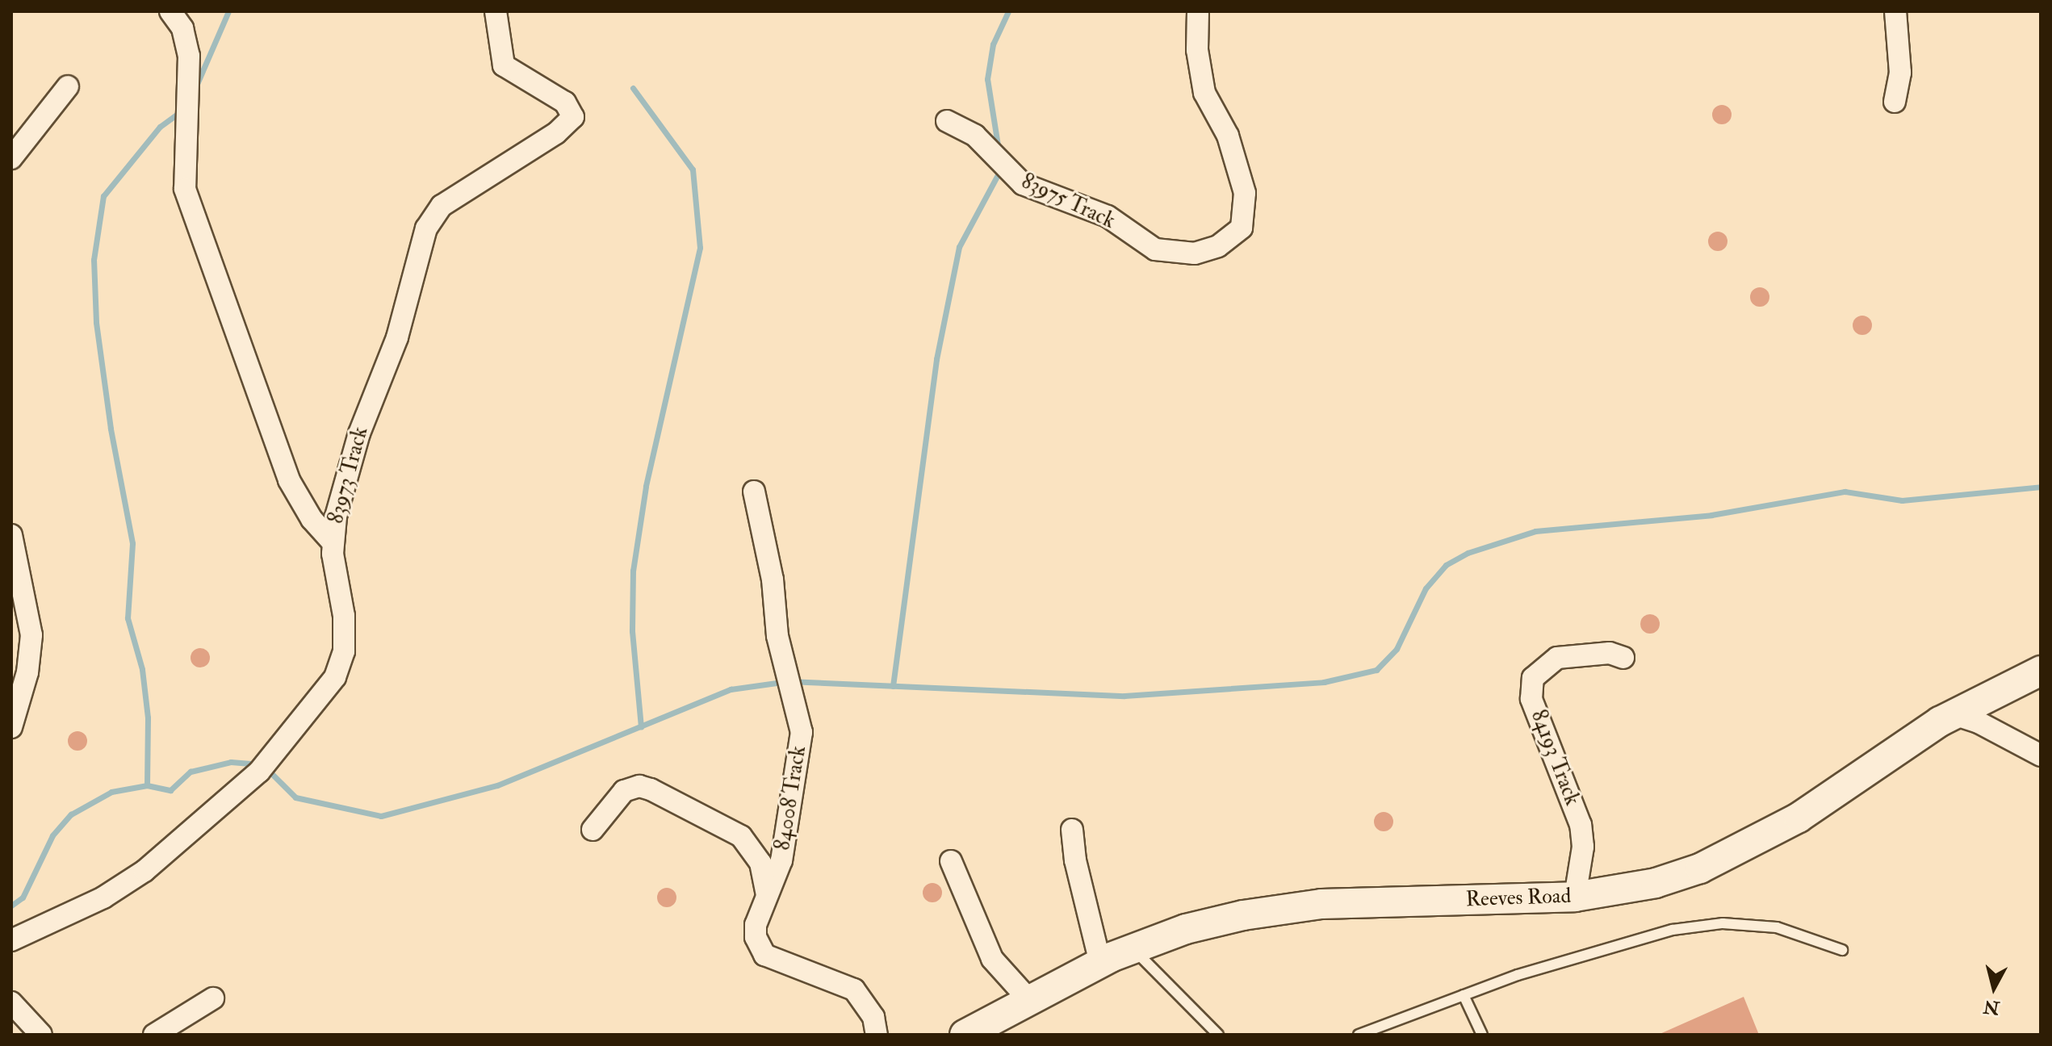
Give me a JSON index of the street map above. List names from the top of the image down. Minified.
{"streets":{"street":["83975 Track","83973 Track","84193 Track","84008 Track","Reeves Road"]},"crossings":[["84193 Track","Reeves Road"]],"north":"bottom"}
